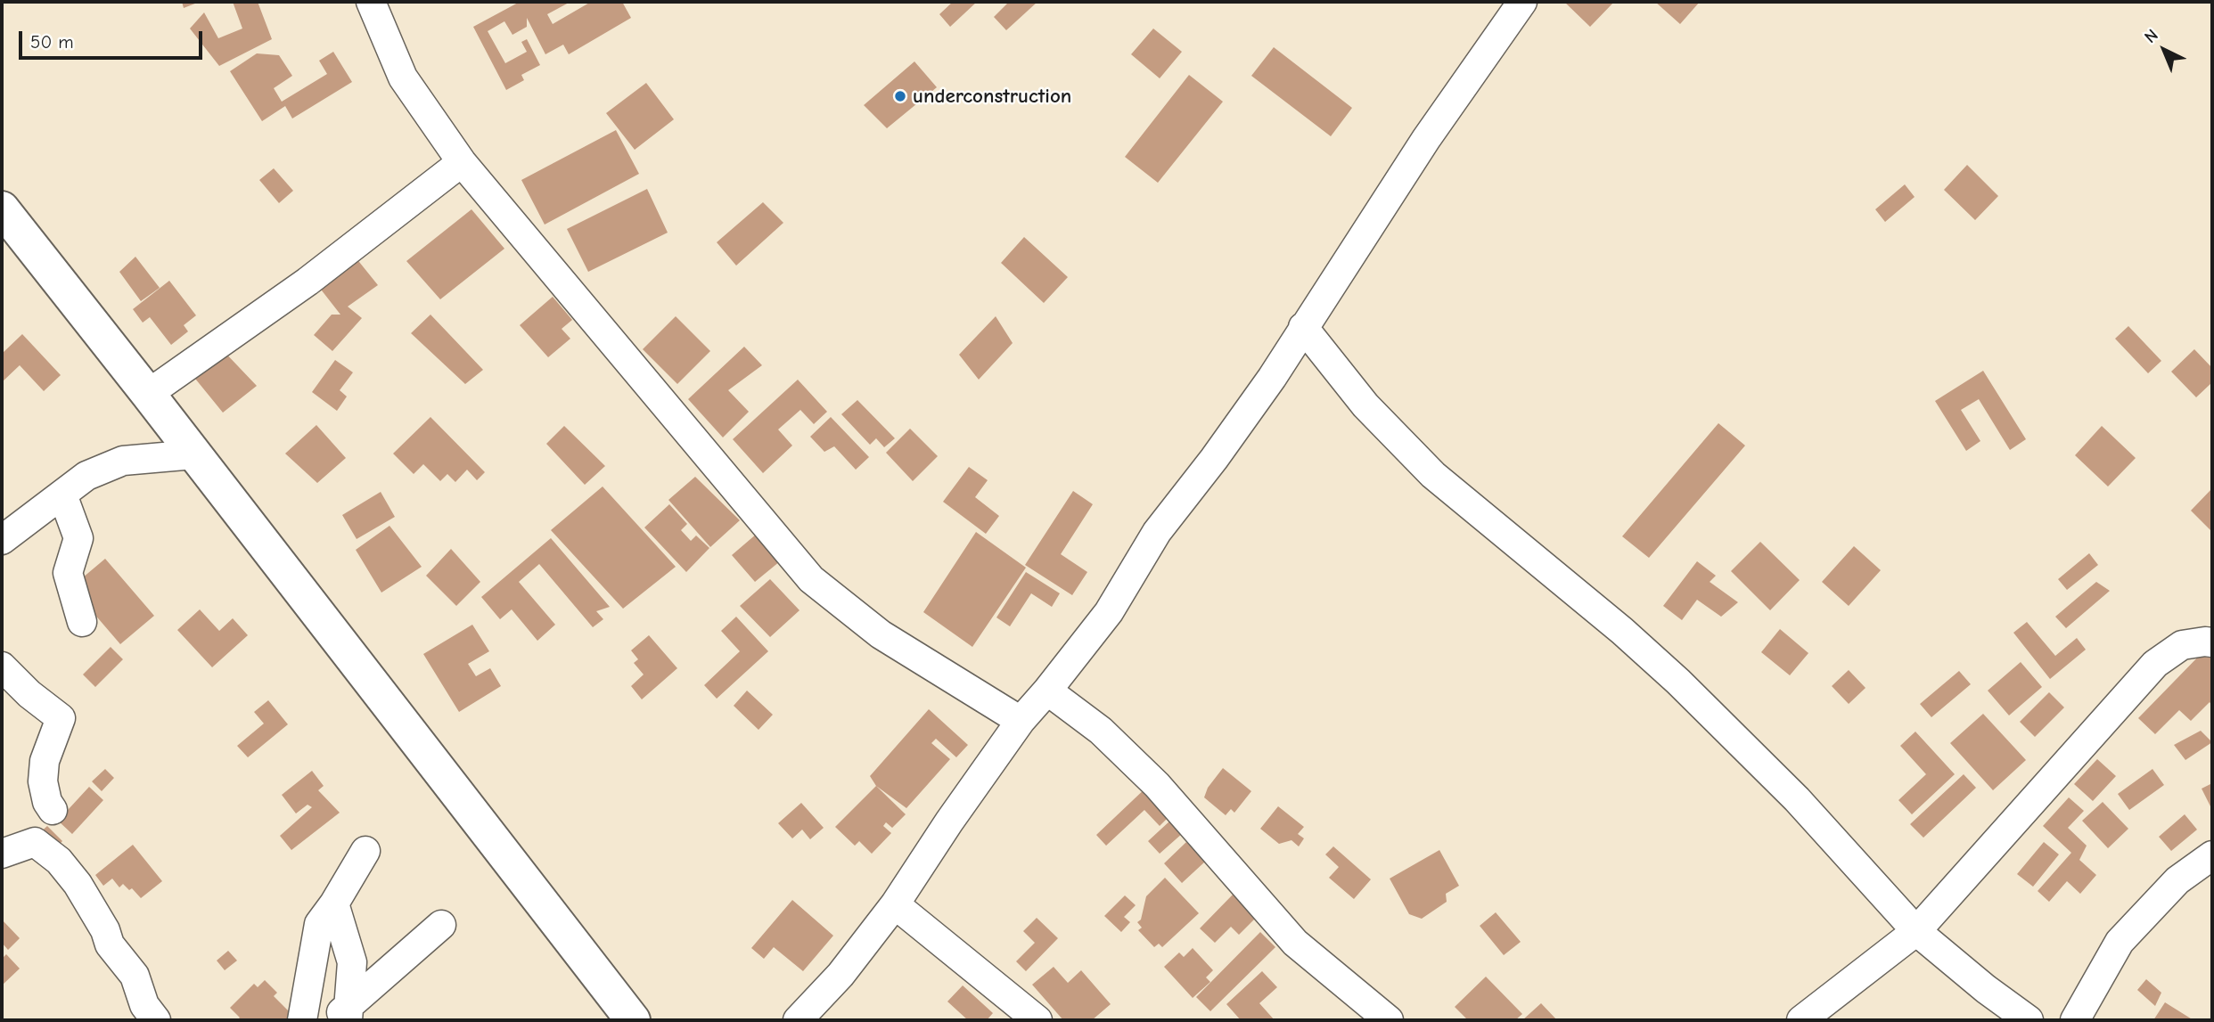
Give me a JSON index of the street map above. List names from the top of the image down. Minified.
{"places":["underconstruction"],"scale_bar":"50 m","north":"top left"}
